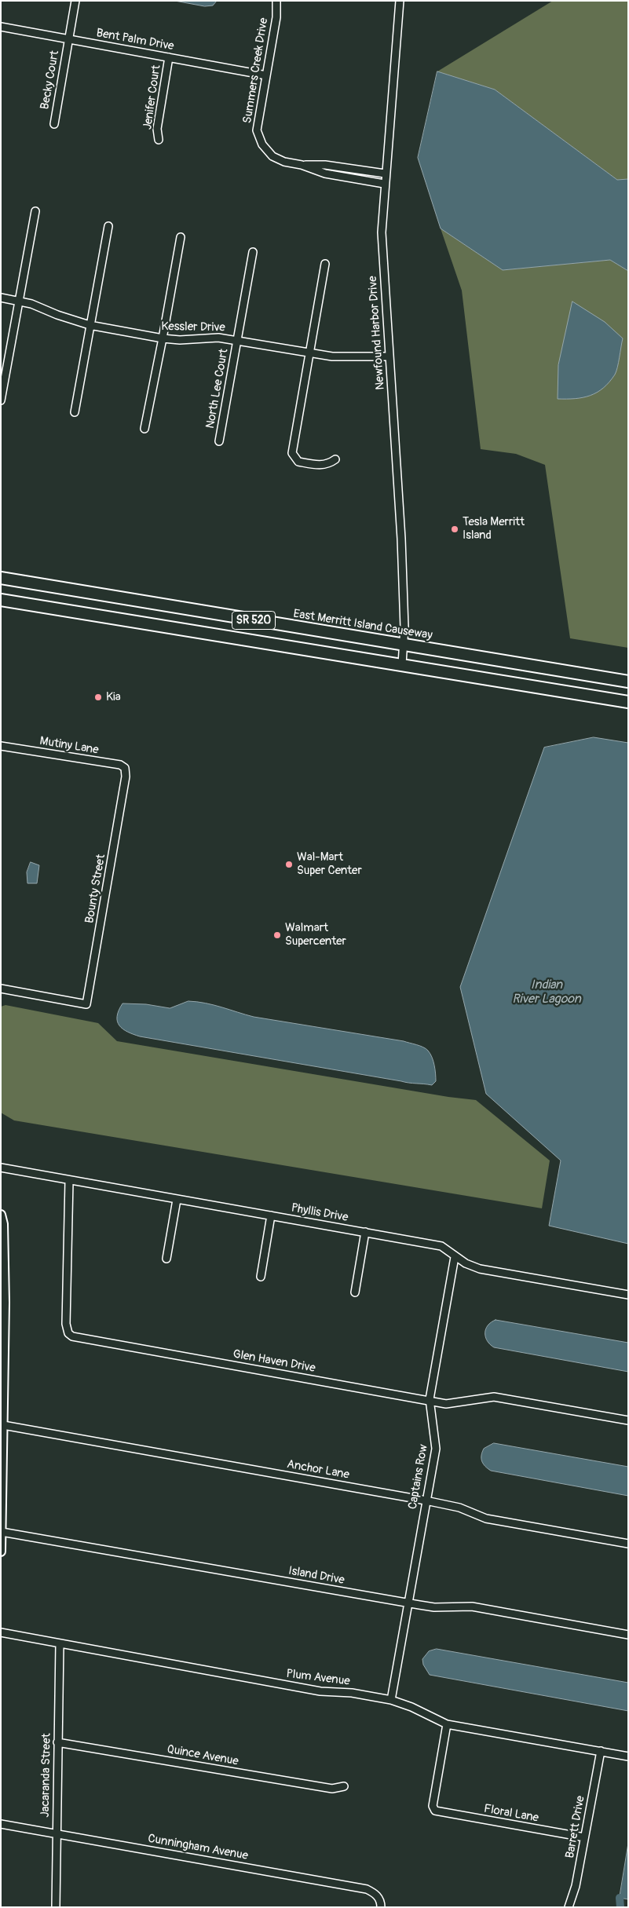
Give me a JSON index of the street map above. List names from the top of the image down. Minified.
{"streets":{"main road":["SR 520","East Merritt Island Causeway"],"street":["Bent Palm Drive","Summers Creek Drive","Becky Court","Jenifer Court","Kessler Drive","Newfound Harbor Drive","North Lee Court","Mutiny Lane","Bounty Street","Phyllis Drive","Glen Haven Drive","Anchor Lane","Captains Row","Island Drive","Plum Avenue","Quince Avenue","Jacaranda Street","Floral Lane","Barrett Drive","Cunningham Avenue"]},"crossings":[["Bent Palm Drive","Summers Creek Drive"],["Bent Palm Drive","Becky Court"],["Bent Palm Drive","Jenifer Court"],["Summers Creek Drive","Newfound Harbor Drive"],["Kessler Drive","Newfound Harbor Drive"],["Kessler Drive","North Lee Court"],["Newfound Harbor Drive","SR 520"],["Newfound Harbor Drive","East Merritt Island Causeway"],["Mutiny Lane","Bounty Street"],["Phyllis Drive","Glen Haven Drive"],["Phyllis Drive","Captains Row"],["Glen Haven Drive","Captains Row"],["Anchor Lane","Captains Row"],["Captains Row","Island Drive"],["Captains Row","Plum Avenue"],["Plum Avenue","Jacaranda Street"],["Plum Avenue","Floral Lane"],["Plum Avenue","Barrett Drive"],["Quince Avenue","Jacaranda Street"],["Jacaranda Street","Cunningham Avenue"],["Floral Lane","Barrett Drive"]],"water":["Indian River Lagoon"],"places":["Tesla Merritt Island","Kia","Wal-Mart Super Center","Walmart Supercenter"]}
